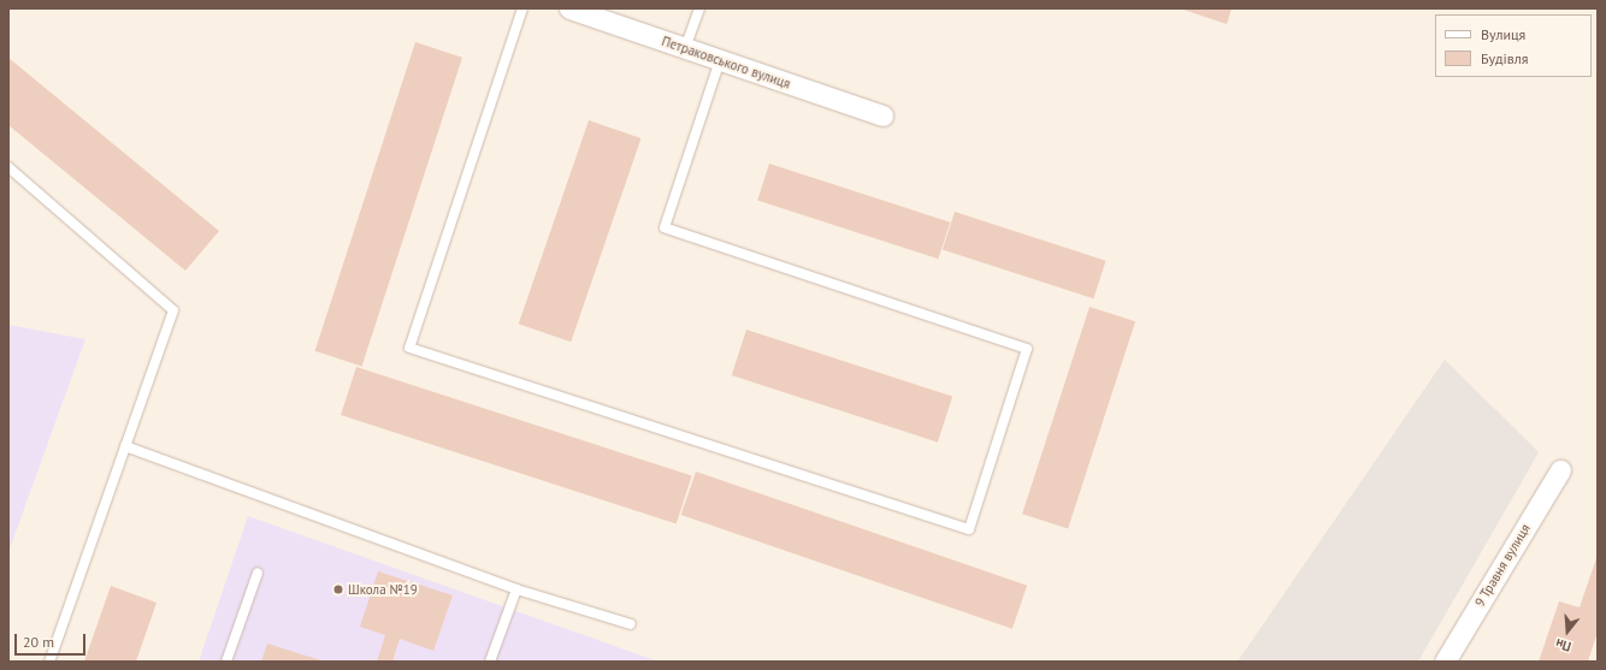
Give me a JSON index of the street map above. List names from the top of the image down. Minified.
{"streets":{"street":["Петраковського вулиця","9 Травня вулиця"]},"places":["Школа №19"],"legend":["Вулиця","Будівля"],"scale_bar":"20 m","north":"bottom"}
